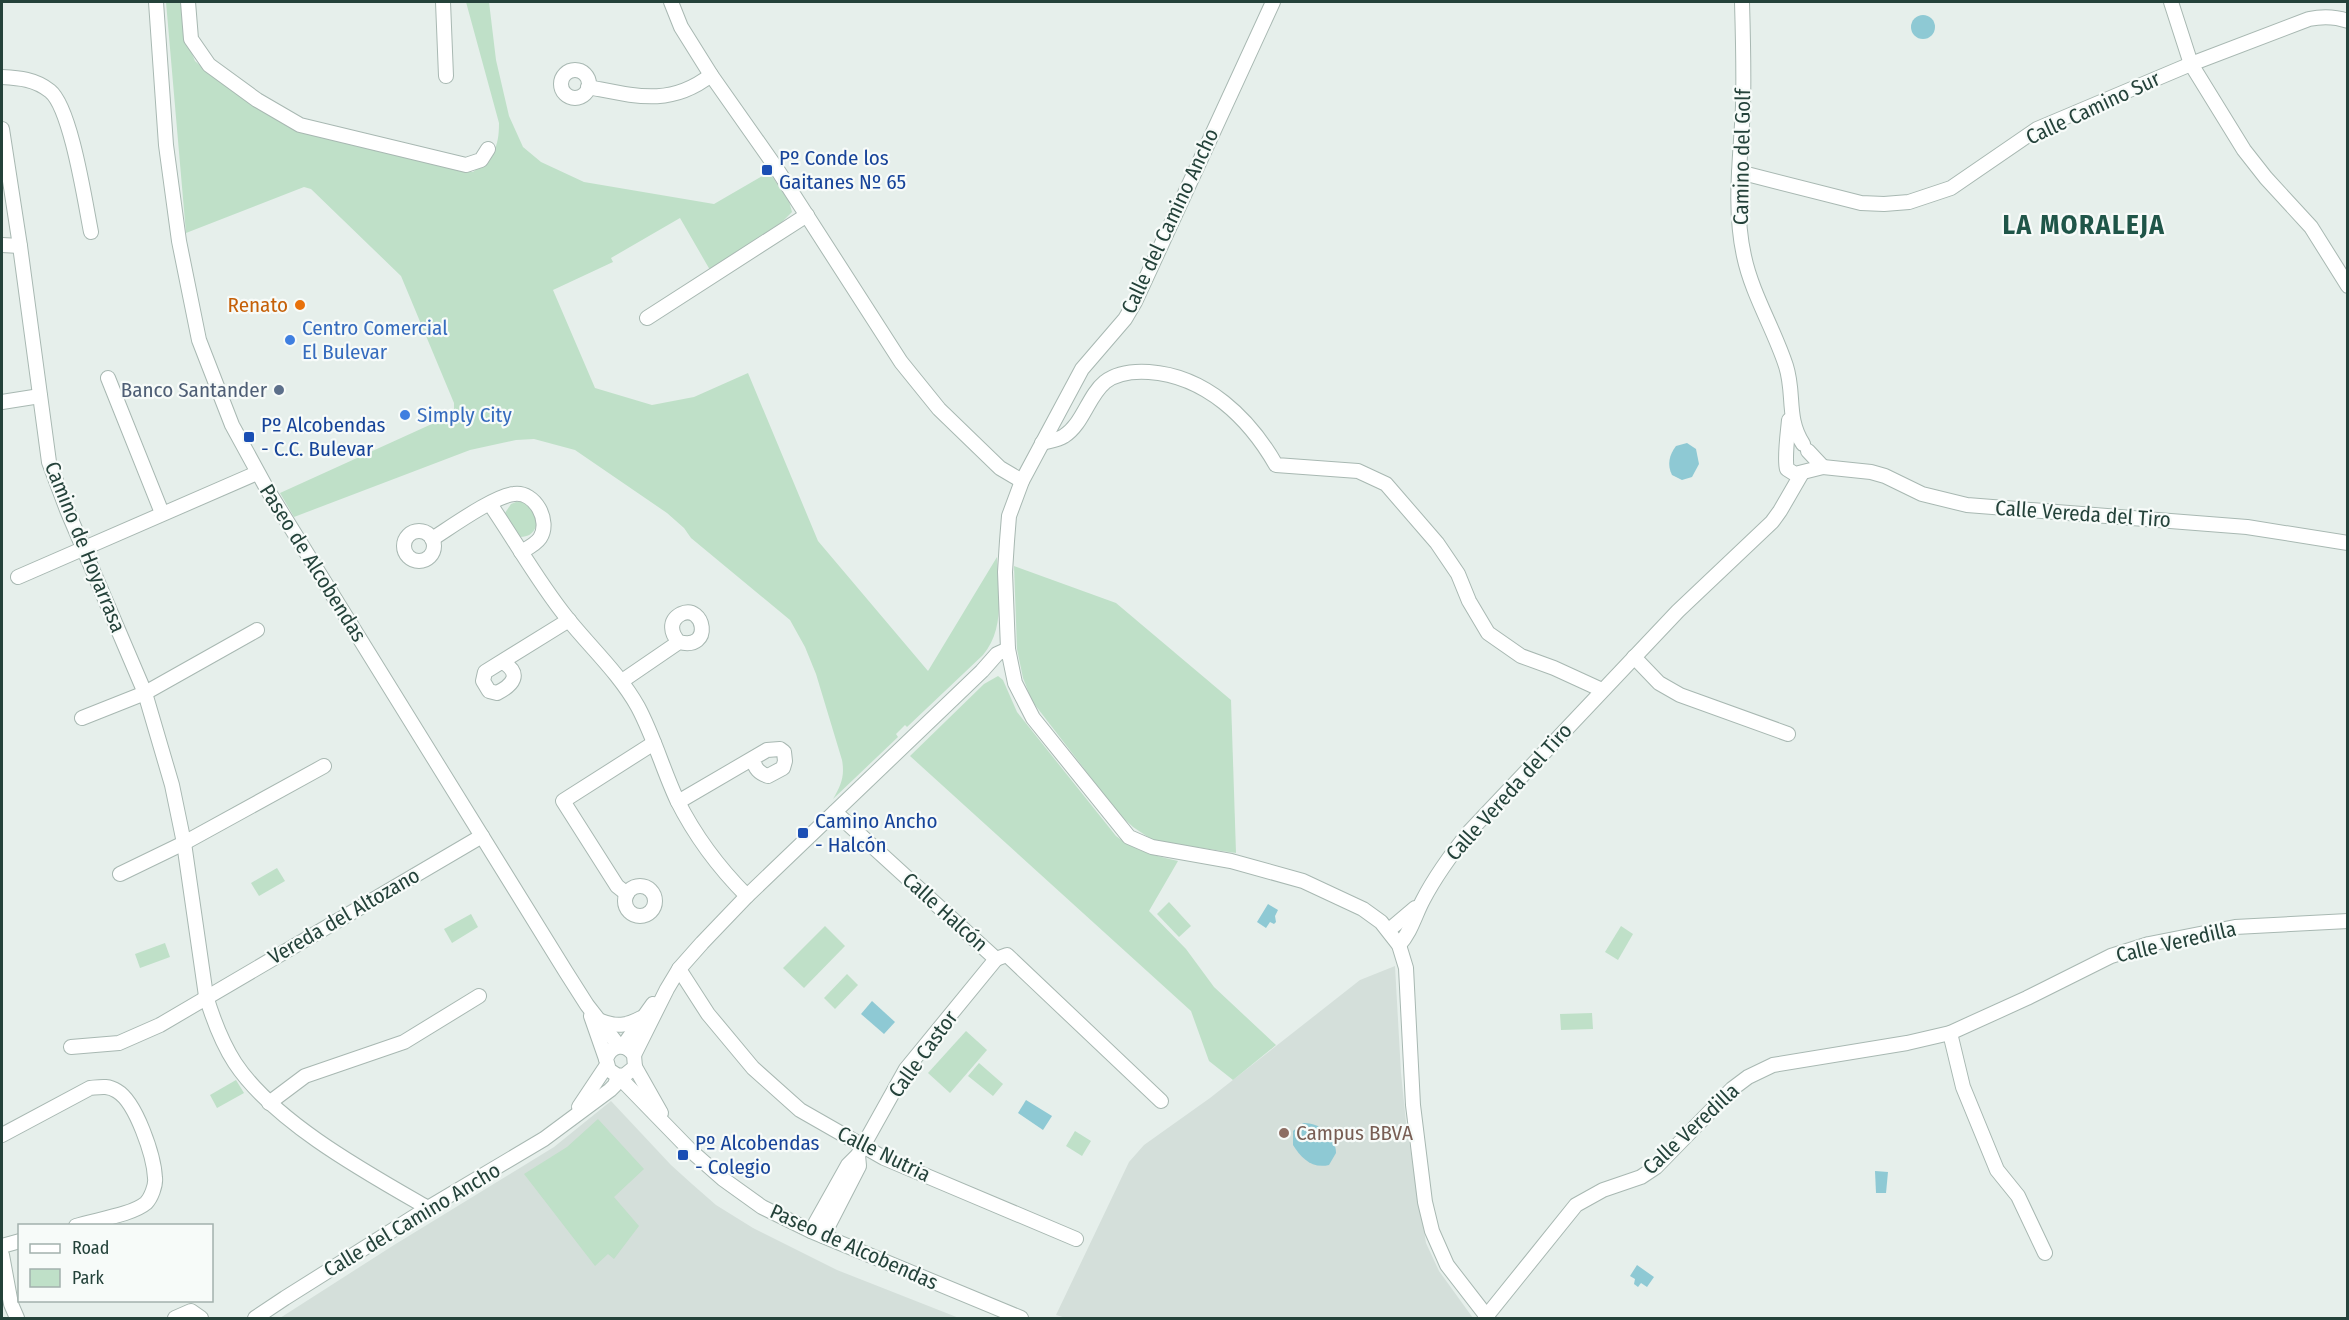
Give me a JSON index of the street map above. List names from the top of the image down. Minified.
{"streets":{"street":["Calle Camino Sur","Camino del Golf","Calle del Camino Ancho","Calle Vereda del Tiro","Camino de Hoyarrasa","Paseo de Alcobendas","Calle Halcón","Vereda del Altozano","Calle Veredilla","Calle Castor","Calle Nutria"]},"crossings":[["Calle Camino Sur","Camino del Golf"],["Camino del Golf","Calle Vereda del Tiro"],["Calle del Camino Ancho","Calle Vereda del Tiro"],["Calle del Camino Ancho","Camino de Hoyarrasa"],["Calle del Camino Ancho","Paseo de Alcobendas"],["Calle del Camino Ancho","Calle Veredilla"],["Camino de Hoyarrasa","Vereda del Altozano"],["Paseo de Alcobendas","Vereda del Altozano"],["Paseo de Alcobendas","Calle Castor"],["Calle Halcón","Calle Castor"],["Calle Castor","Calle Nutria"]],"districts":["LA MORALEJA"],"places":{"transit":["Pº Conde los Gaitanes Nº 65","Pº Alcobendas - C.C. Bulevar","Camino Ancho - Halcón","Pº Alcobendas - Colegio"],"other":["Renato","Centro Comercial El Bulevar","Banco Santander","Simply City","Campus BBVA"]},"legend":["Road","Park"]}
